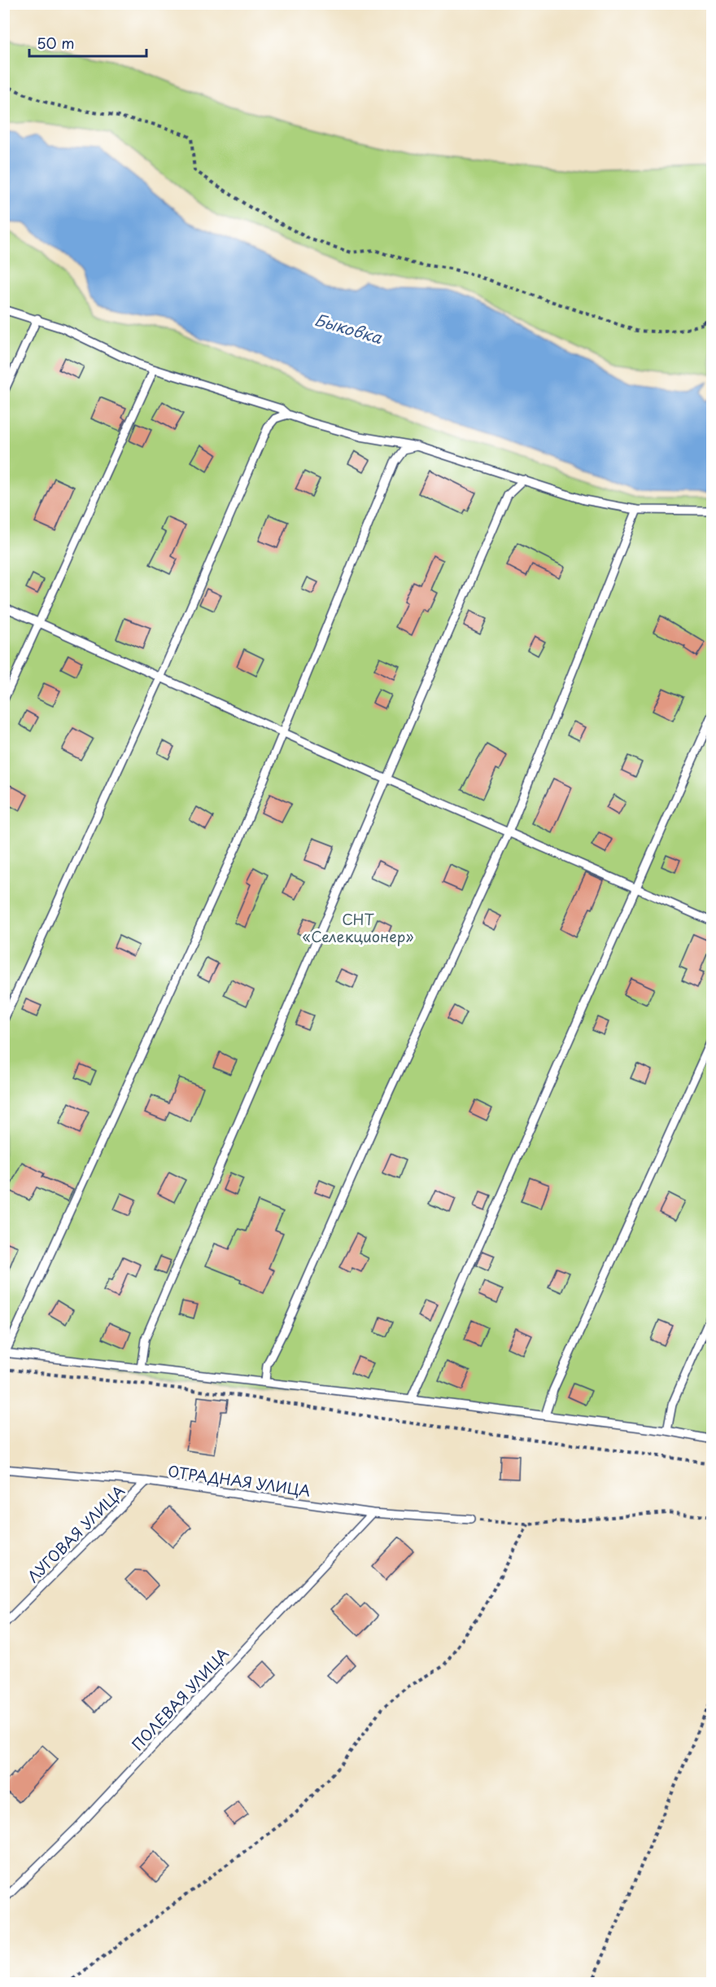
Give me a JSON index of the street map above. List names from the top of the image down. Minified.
{"streets":{"lane":["ОТРАДНАЯ УЛИЦА","ЛУГОВАЯ УЛИЦА","ПОЛЕВАЯ УЛИЦА"]},"crossings":[["ОТРАДНАЯ УЛИЦА","ЛУГОВАЯ УЛИЦА"],["ОТРАДНАЯ УЛИЦА","ПОЛЕВАЯ УЛИЦА"]],"water":["Быковка"],"parks":["СНТ «Селекционер»"],"scale_bar":"50 m"}
